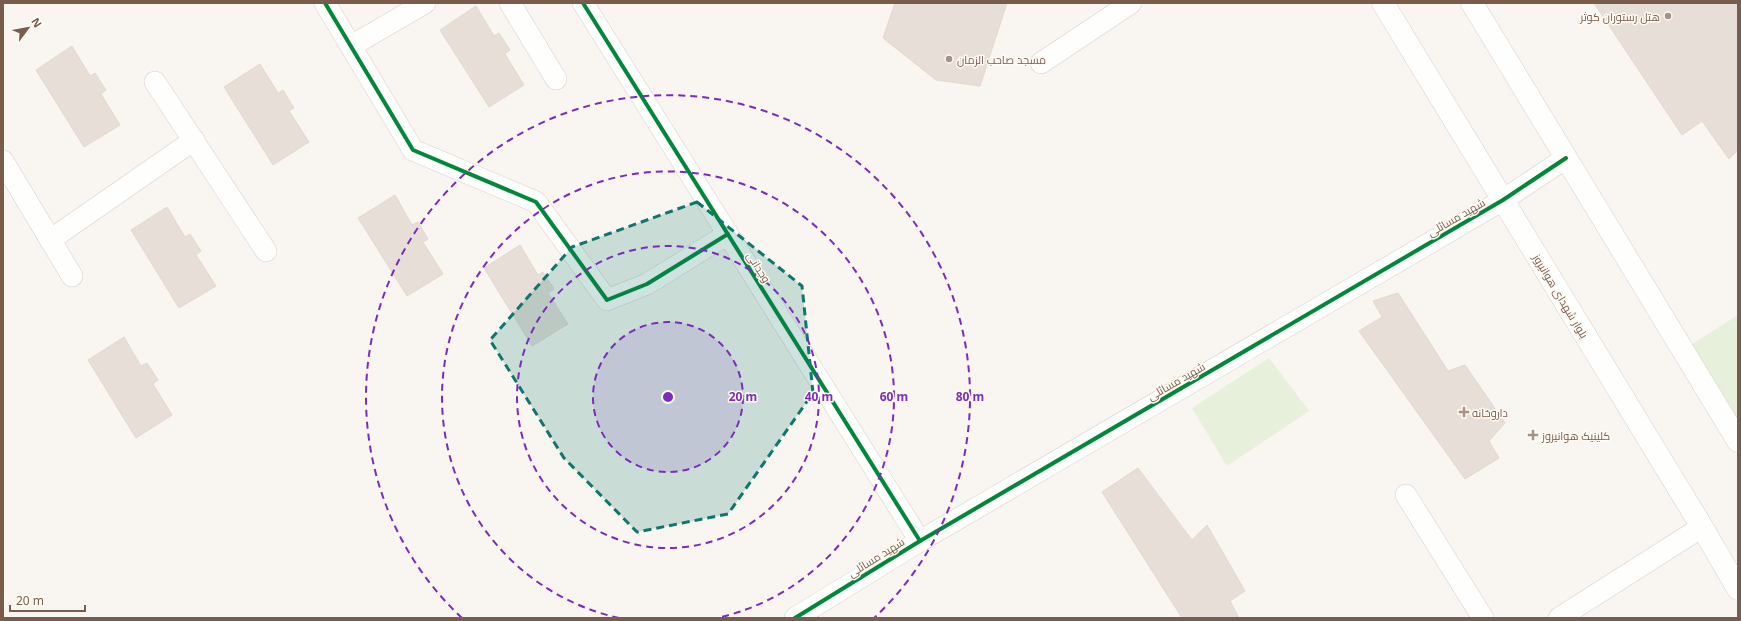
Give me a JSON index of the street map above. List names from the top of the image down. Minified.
{"streets":{"main road":["بلوار شهدای هوانیروز"],"street":["شهید مسائلی","وجدانی"]},"crossings":[["شهید مسائلی","وجدانی"],["شهید مسائلی","بلوار شهدای هوانیروز"]],"places":{"other":["هتل رستوران کوثر","مسجد صاحب الزمان"],"health":["داروخانه","کلینیک هوانیروز"]},"scale_bar":"20 m","north":"top right","rings":["20 m","40 m","60 m","80 m"]}
